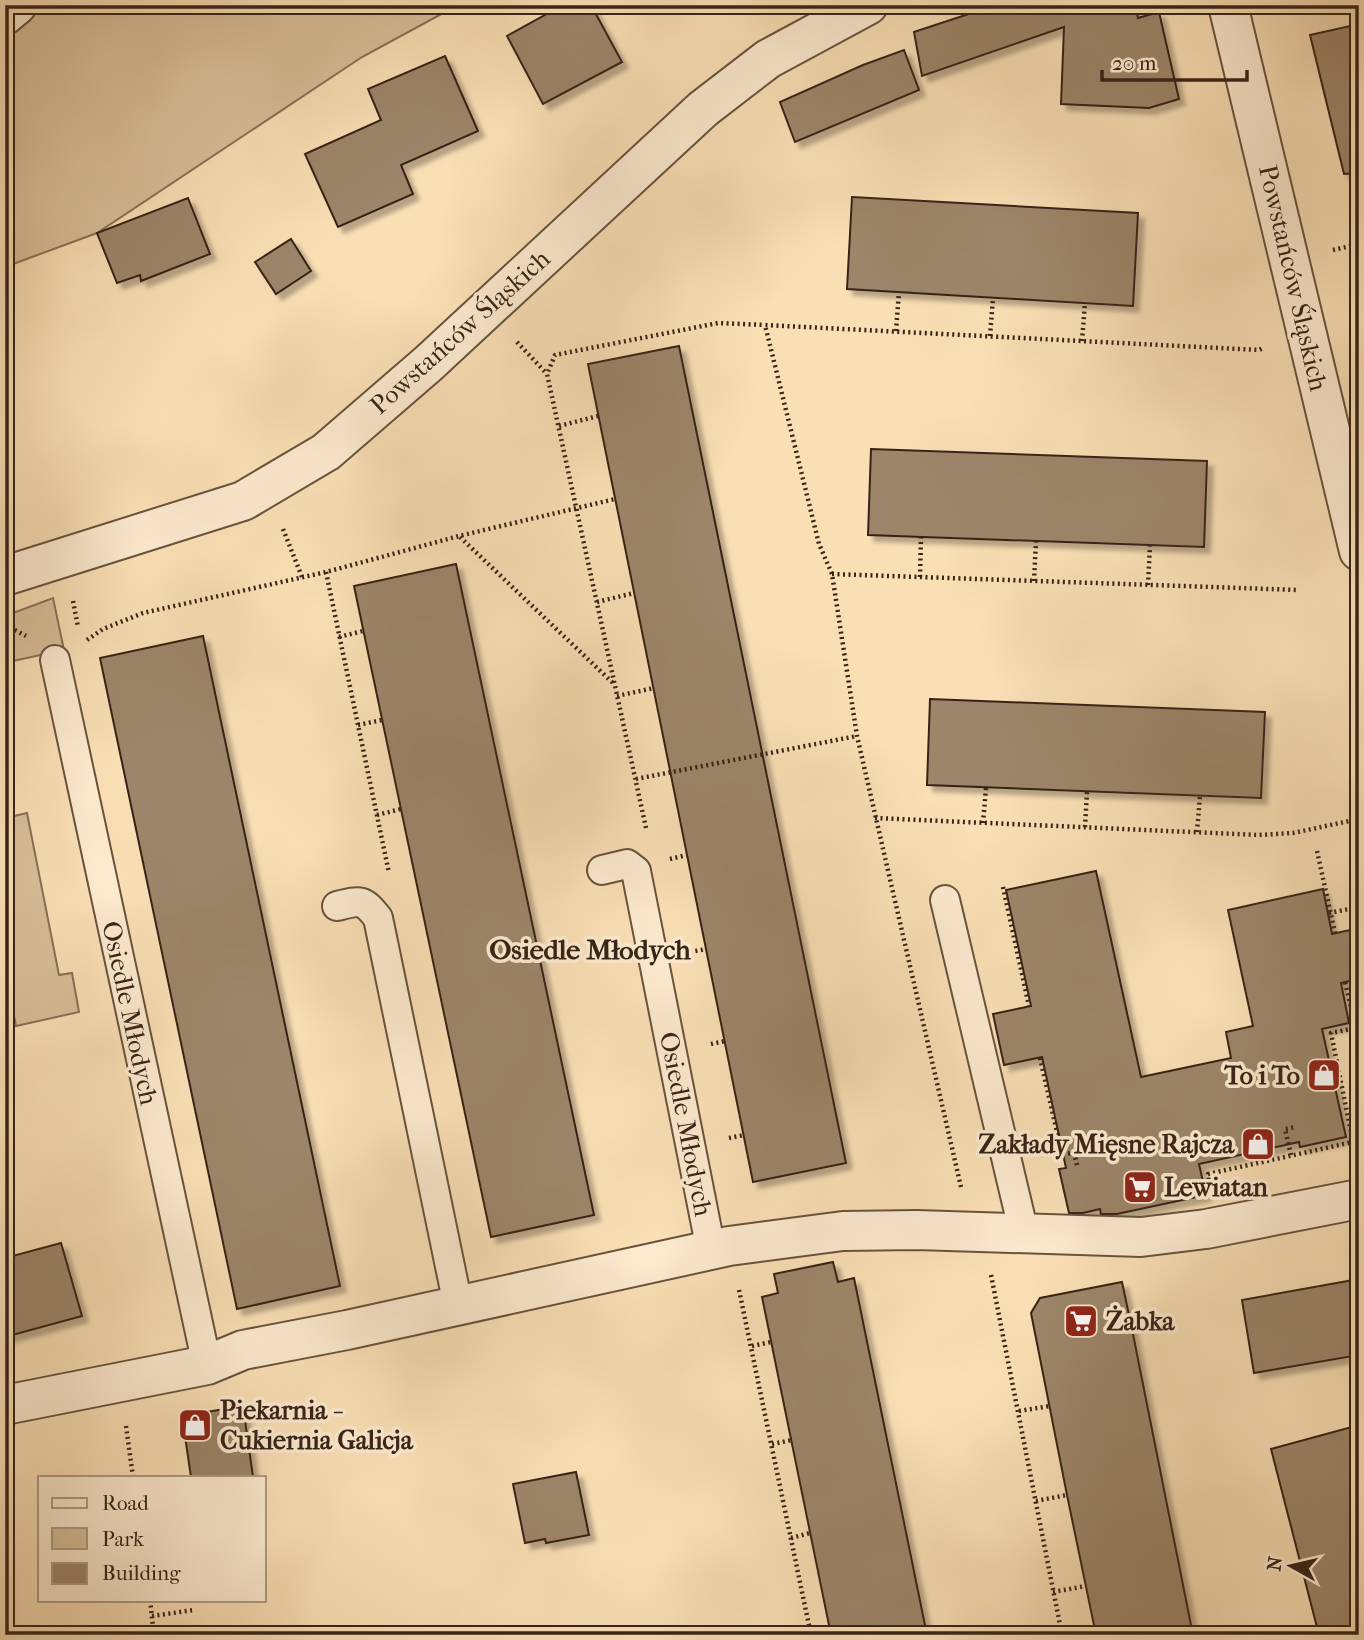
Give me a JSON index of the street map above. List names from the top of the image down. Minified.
{"streets":{"street":["Powstańców Śląskich","Osiedle Młodych"]},"districts":["Osiedle Młodych"],"places":{"shop":["To i To","Zakłady Mięsne Rajcza","Piekarnia - Cukiernia Galicja"],"supermarket":["Lewiatan","Żabka"]},"legend":["Road","Park","Building"],"scale_bar":"20 m","north":"left"}
